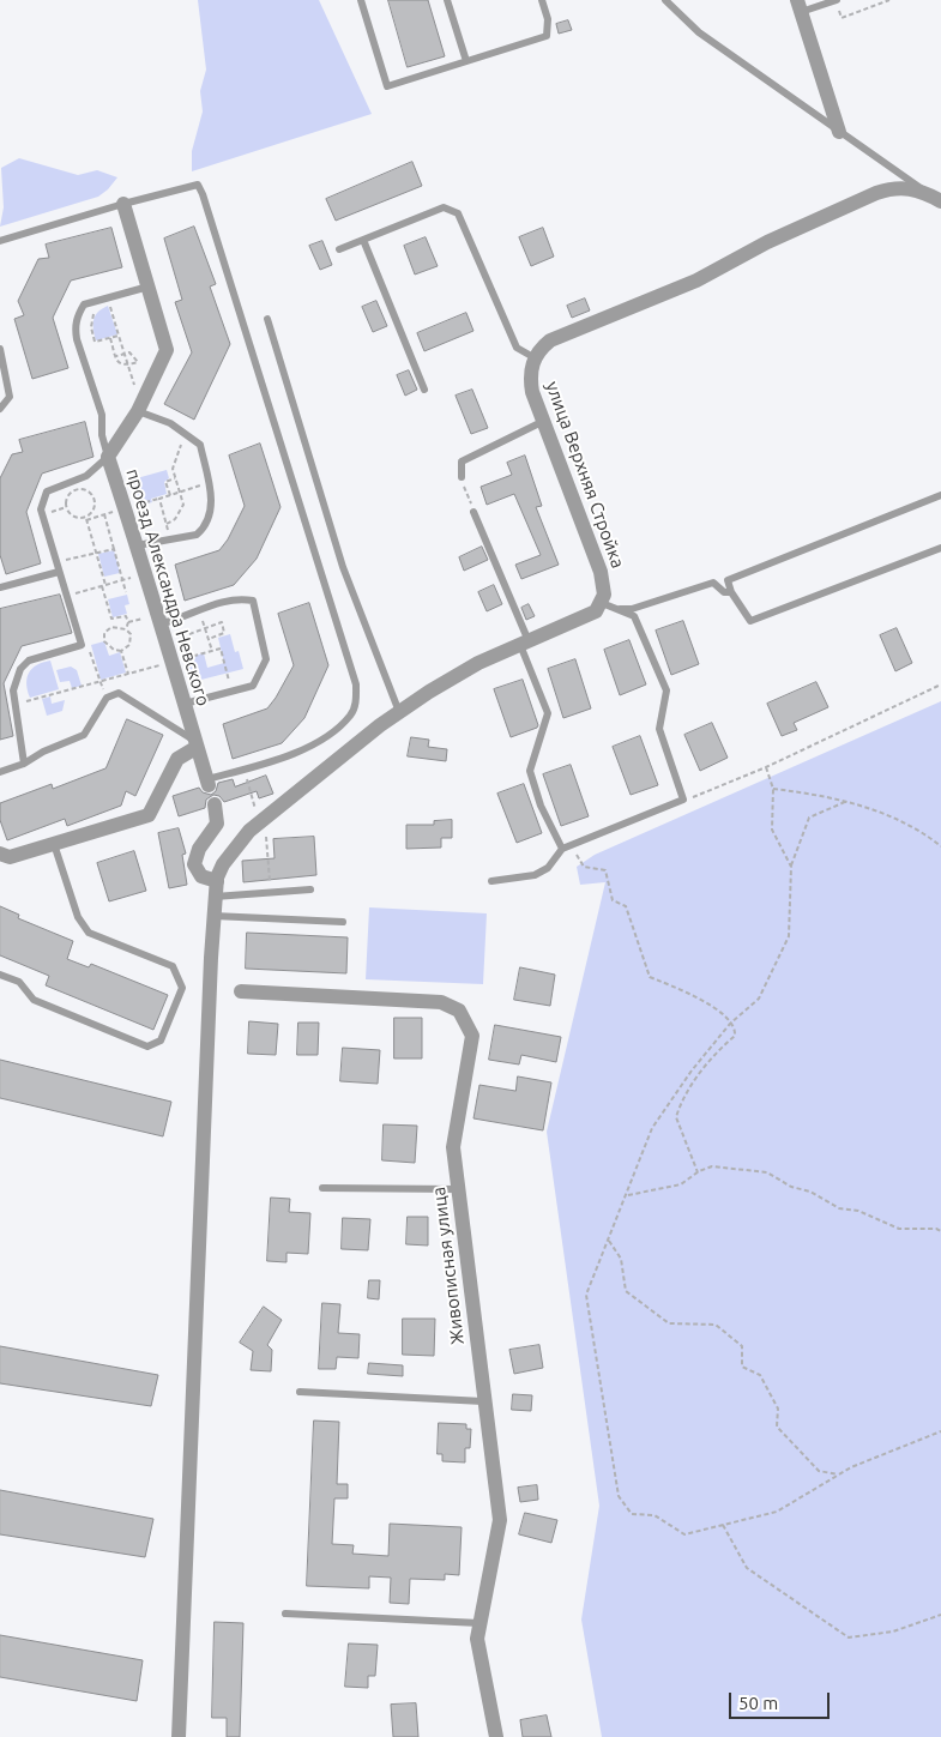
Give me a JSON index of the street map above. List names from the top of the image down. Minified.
{"streets":{"street":["улица Верхняя Стройка","проезд Александра Невского","Живописная улица"]},"scale_bar":"50 m"}
